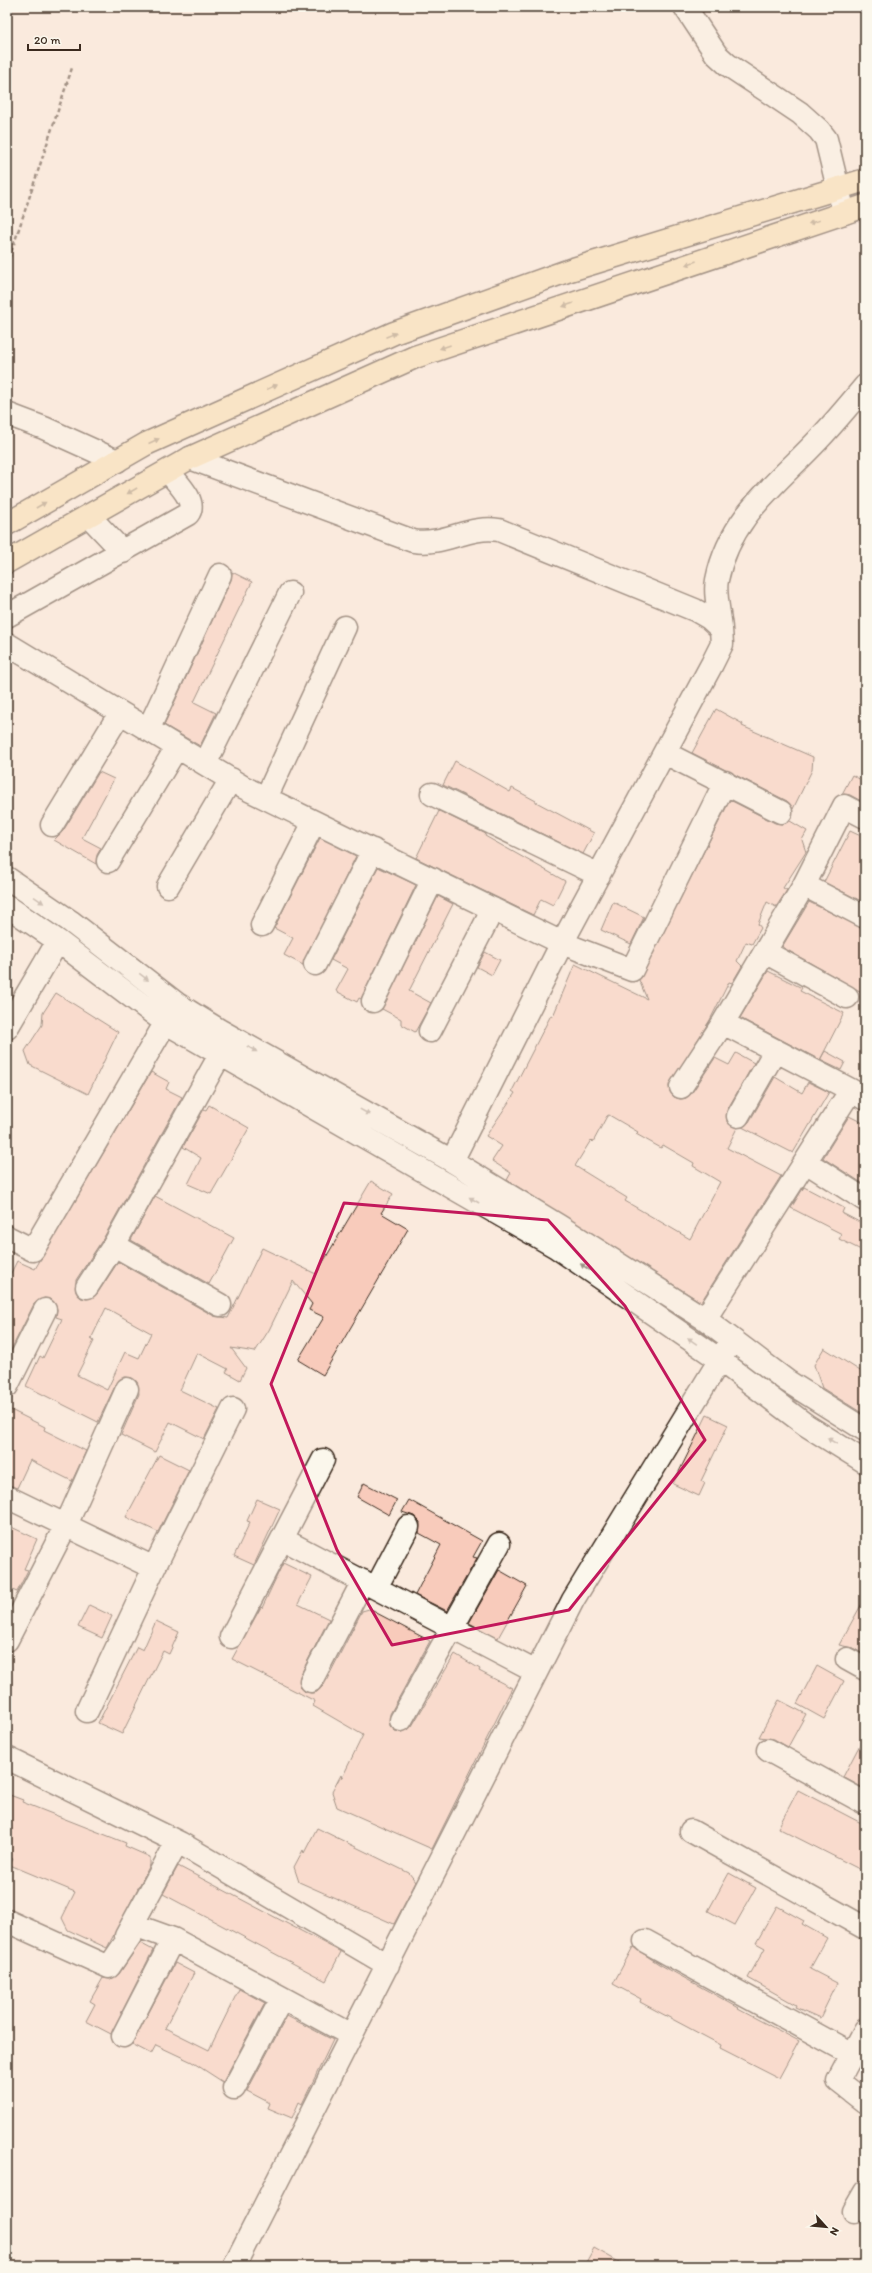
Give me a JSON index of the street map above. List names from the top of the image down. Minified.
{"scale_bar":"20 m","north":"bottom right"}
